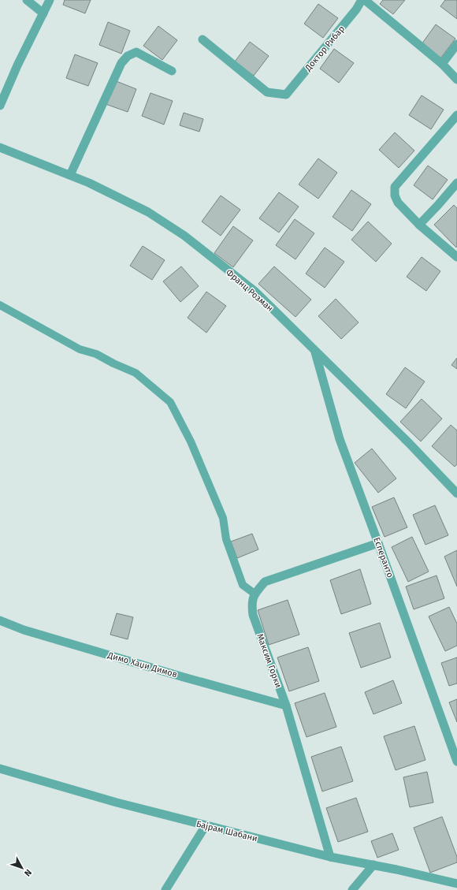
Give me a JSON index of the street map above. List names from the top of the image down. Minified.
{"streets":{"street":["Доктор Рибар","Франц Розман","Есперанто","Максим Горки","Димо Хаџи Димов","Бајрам Шабани"]},"crossings":[["Франц Розман","Есперанто"],["Максим Горки","Димо Хаџи Димов"],["Максим Горки","Бајрам Шабани"]],"north":"bottom right"}
